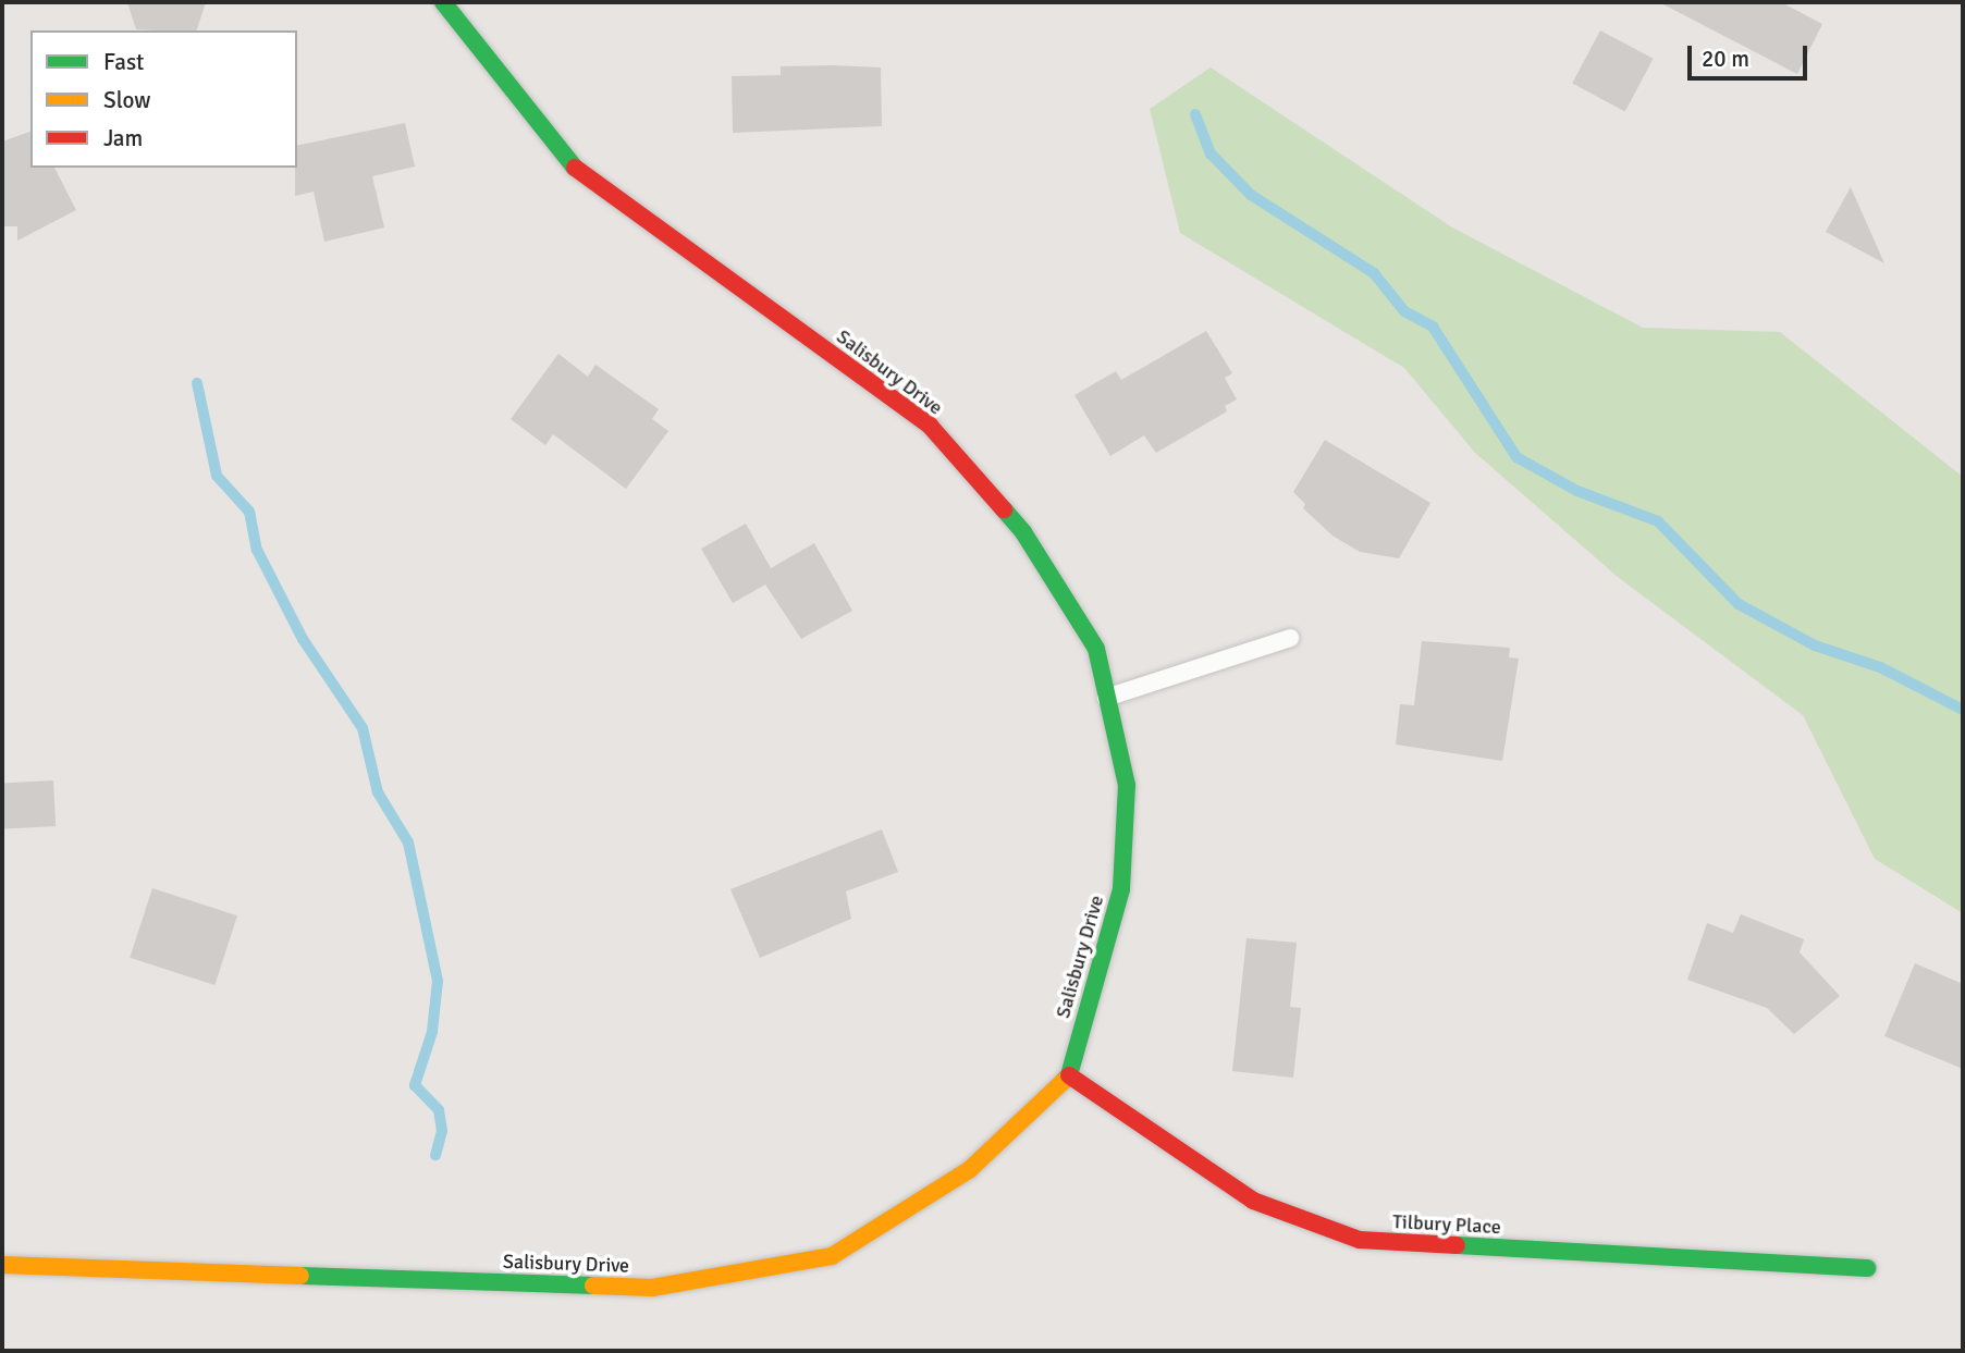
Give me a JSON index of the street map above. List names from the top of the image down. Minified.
{"streets":{"street":["Salisbury Drive","Tilbury Place"]},"crossings":[["Salisbury Drive","Tilbury Place"]],"legend":["Fast","Slow","Jam"],"scale_bar":"20 m"}
